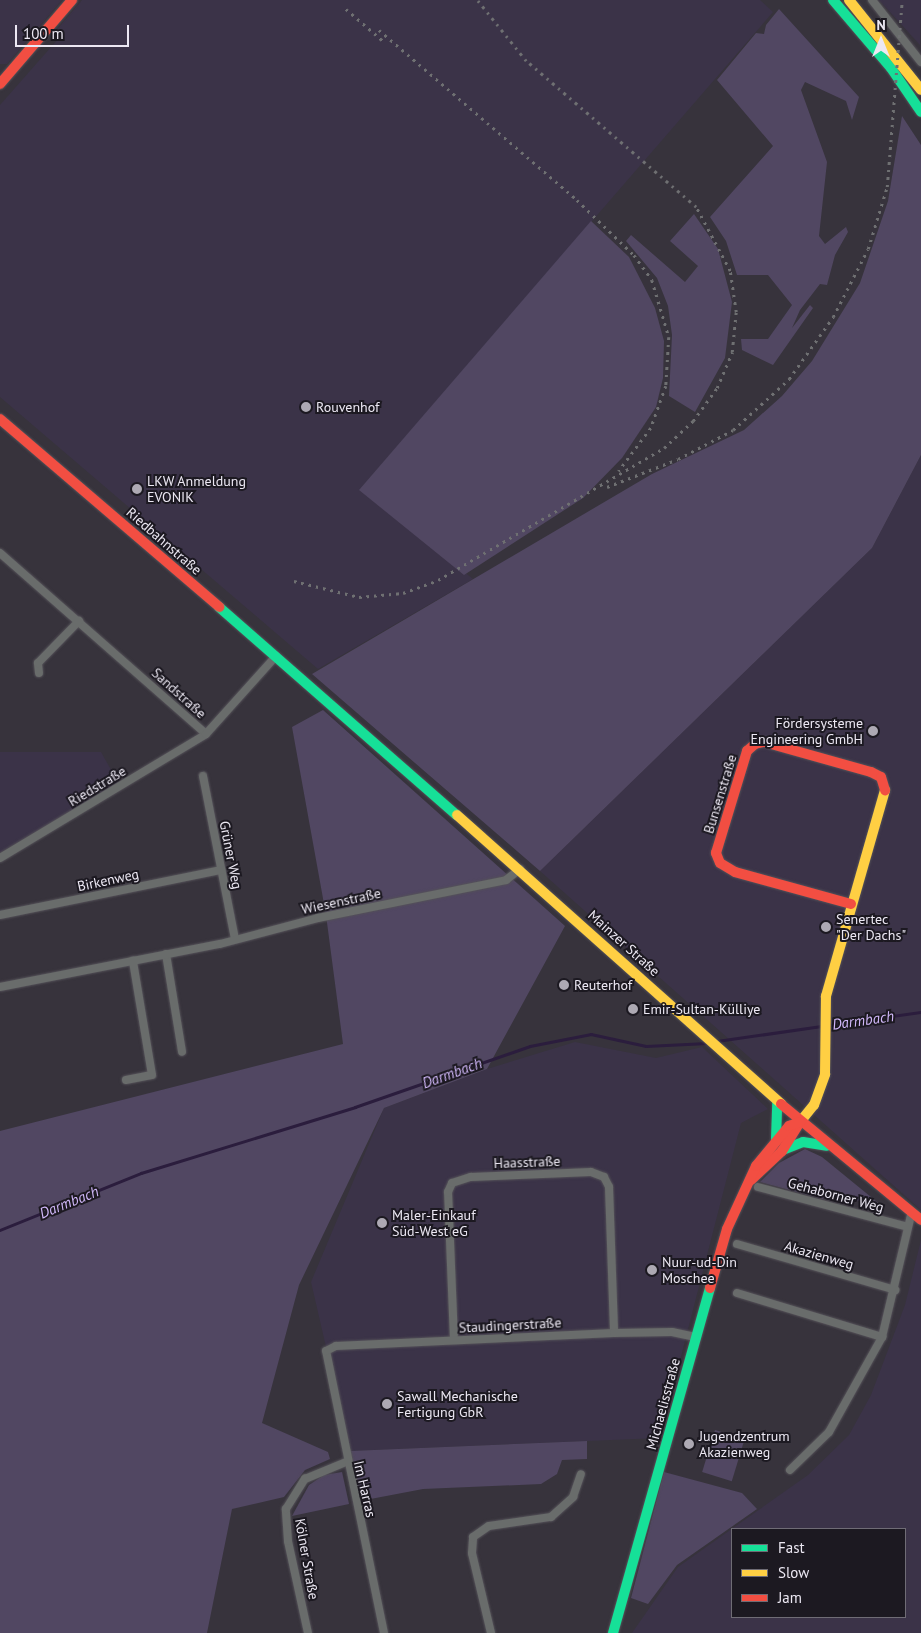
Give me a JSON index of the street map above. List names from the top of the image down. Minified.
{"streets":{"main road":["Riedbahnstraße","Bunsenstraße","Mainzer Straße","Michaelisstraße"],"street":["Sandstraße","Riedstraße","Grüner Weg","Birkenweg","Wiesenstraße","Haasstraße","Gehaborner Weg","Akazienweg","Staudingerstraße","Im Harras","Kölner Straße"]},"crossings":[["Riedbahnstraße","Sandstraße"],["Riedbahnstraße","Mainzer Straße"],["Sandstraße","Riedstraße"],["Bunsenstraße","Mainzer Straße"],["Bunsenstraße","Michaelisstraße"],["Grüner Weg","Birkenweg"],["Grüner Weg","Wiesenstraße"],["Wiesenstraße","Mainzer Straße"],["Mainzer Straße","Michaelisstraße"],["Haasstraße","Staudingerstraße"],["Staudingerstraße","Michaelisstraße"],["Staudingerstraße","Im Harras"],["Im Harras","Kölner Straße"]],"water":["Darmbach"],"places":["Rouvenhof","LKW Anmeldung EVONIK","Fördersysteme Engineering GmbH","Senertec \"Der Dachs\"","Reuterhof","Emir-Sultan-Külliye","Maler-Einkauf Süd-West eG","Nuur-ud-Din Moschee","Sawall Mechanische Fertigung GbR","Jugendzentrum Akazienweg"],"legend":["Fast","Slow","Jam"],"scale_bar":"100 m","north":"top"}
